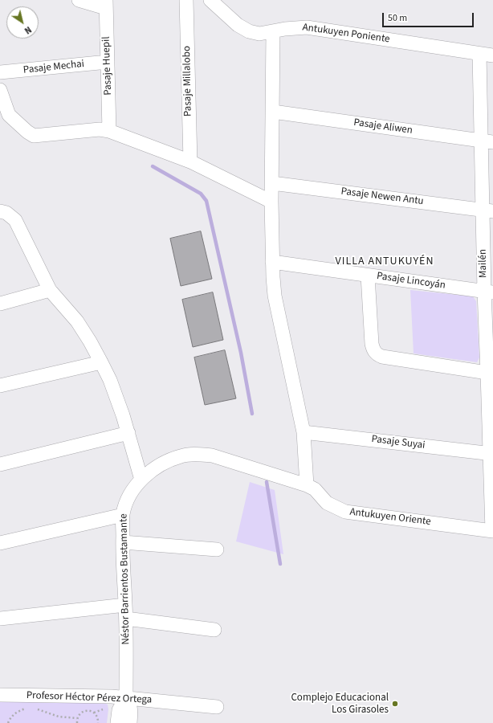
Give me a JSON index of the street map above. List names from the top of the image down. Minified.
{"streets":{"street":["Antukuyen Poniente","Pasaje Huepil","Pasaje Mechai","Pasaje Millalobo","Pasaje Aliwen","Pasaje Newen Antu","Mailén","Pasaje Lincoyán","Pasaje Suyai","Antukuyen Oriente","Néstor Barrientos Bustamante","Profesor Héctor Pérez Ortega"]},"crossings":[["Antukuyen Poniente","Mailén"],["Pasaje Huepil","Pasaje Mechai"],["Pasaje Aliwen","Mailén"],["Pasaje Newen Antu","Mailén"],["Mailén","Pasaje Lincoyán"],["Mailén","Pasaje Suyai"],["Mailén","Antukuyen Oriente"],["Antukuyen Oriente","Néstor Barrientos Bustamante"],["Néstor Barrientos Bustamante","Profesor Héctor Pérez Ortega"]],"districts":["VILLA ANTUKUYÉN"],"places":["Complejo Educacional Los Girasoles"],"scale_bar":"50 m","north":"bottom right"}
